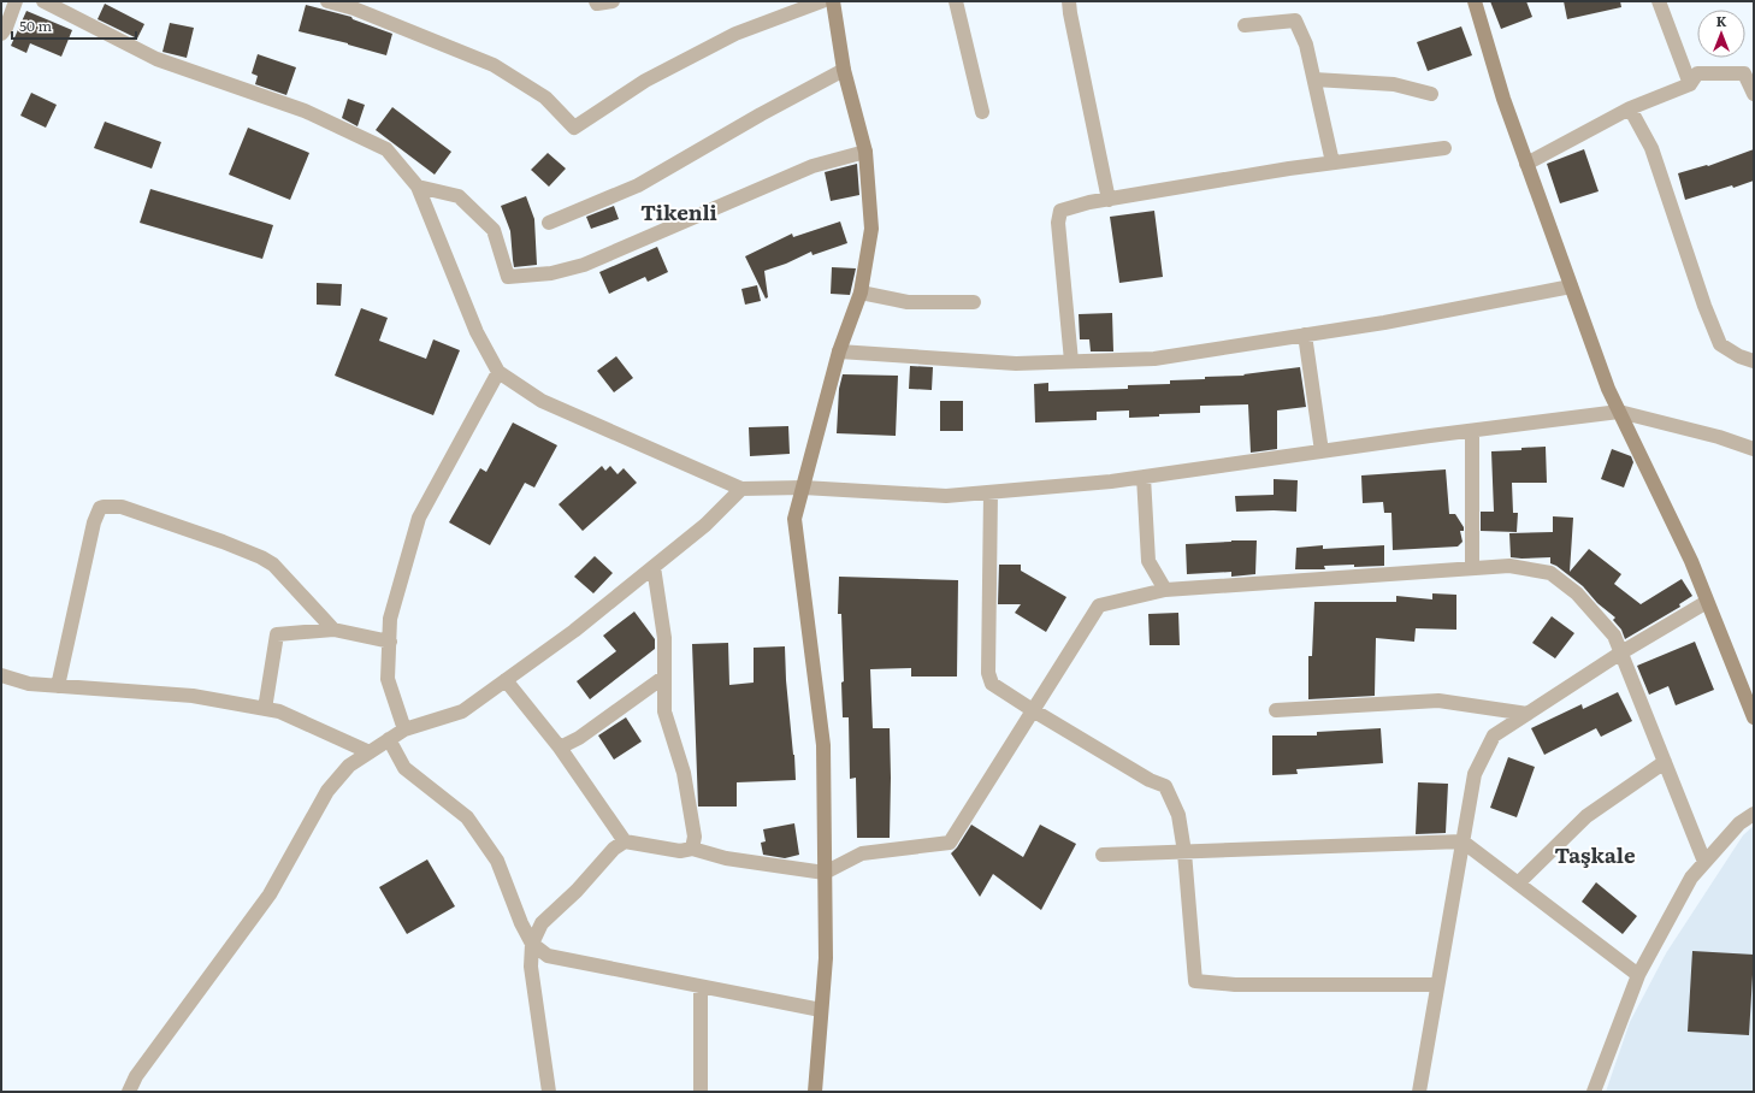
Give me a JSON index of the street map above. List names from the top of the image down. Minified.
{"districts":["Tikenli","Taşkale"],"scale_bar":"50 m","north":"top"}
